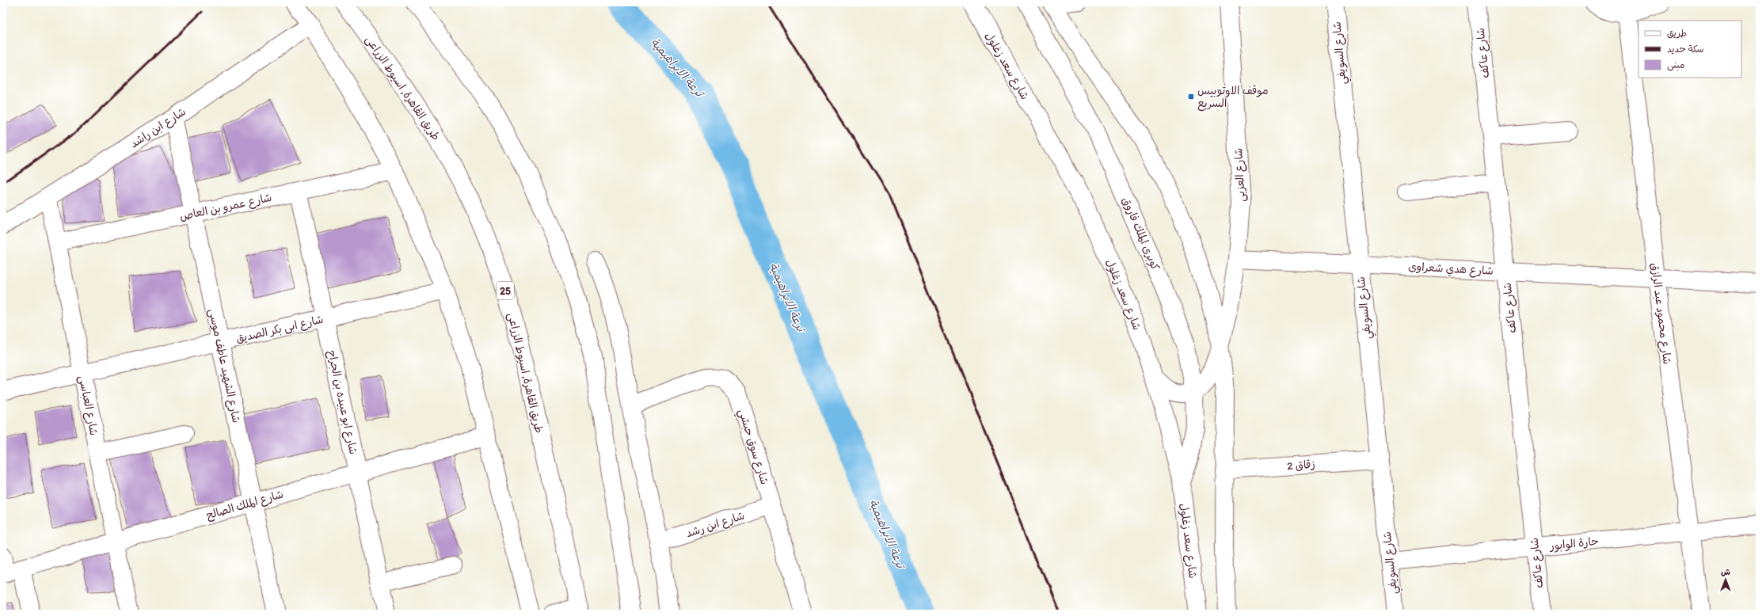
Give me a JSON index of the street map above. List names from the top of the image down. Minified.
{"streets":{"main road":["شارع السويفي","شارع عاكف","شارع سعد زغلول","طريق القاهرة, اسيوط الزراعى","شارع ابن راشد","شارع العزبى","شارع عمرو بن العاص","كوبرى الملك فاروق","شارع هدي شعراوى","25","شارع محمود عبد الرازق","شارع ابى بكر الصديق","شارع الشهيد عاطف موسى","شارع ابو عبيده بن الجراح","شارع العباسى","شارع سوق حبشي","زقاق 2","شارع الملك الصالح","شارع ابن رشد","حارة الوابور"]},"crossings":[["شارع السويفي","شارع هدي شعراوى"],["شارع السويفي","زقاق 2"],["شارع السويفي","حارة الوابور"],["شارع عاكف","شارع هدي شعراوى"],["شارع عاكف","حارة الوابور"],["شارع سعد زغلول","كوبرى الملك فاروق"],["شارع ابن راشد","شارع الشهيد عاطف موسى"],["شارع ابن راشد","شارع العباسى"],["شارع العزبى","كوبرى الملك فاروق"],["شارع العزبى","شارع هدي شعراوى"],["شارع عمرو بن العاص","شارع الشهيد عاطف موسى"],["شارع عمرو بن العاص","شارع ابو عبيده بن الجراح"],["شارع عمرو بن العاص","شارع العباسى"],["شارع هدي شعراوى","شارع محمود عبد الرازق"],["شارع محمود عبد الرازق","حارة الوابور"],["شارع ابى بكر الصديق","شارع الشهيد عاطف موسى"],["شارع ابى بكر الصديق","شارع ابو عبيده بن الجراح"],["شارع ابى بكر الصديق","شارع العباسى"],["شارع الشهيد عاطف موسى","شارع الملك الصالح"],["شارع ابو عبيده بن الجراح","شارع الملك الصالح"],["شارع العباسى","شارع الملك الصالح"],["شارع سوق حبشي","شارع ابن رشد"]],"water":["ترعة الابراهيمية"],"places":{"transit":["موقف الاوتوبيس السريع"]},"legend":["طريق","سكة حديد","مبنى"],"north":"top"}
